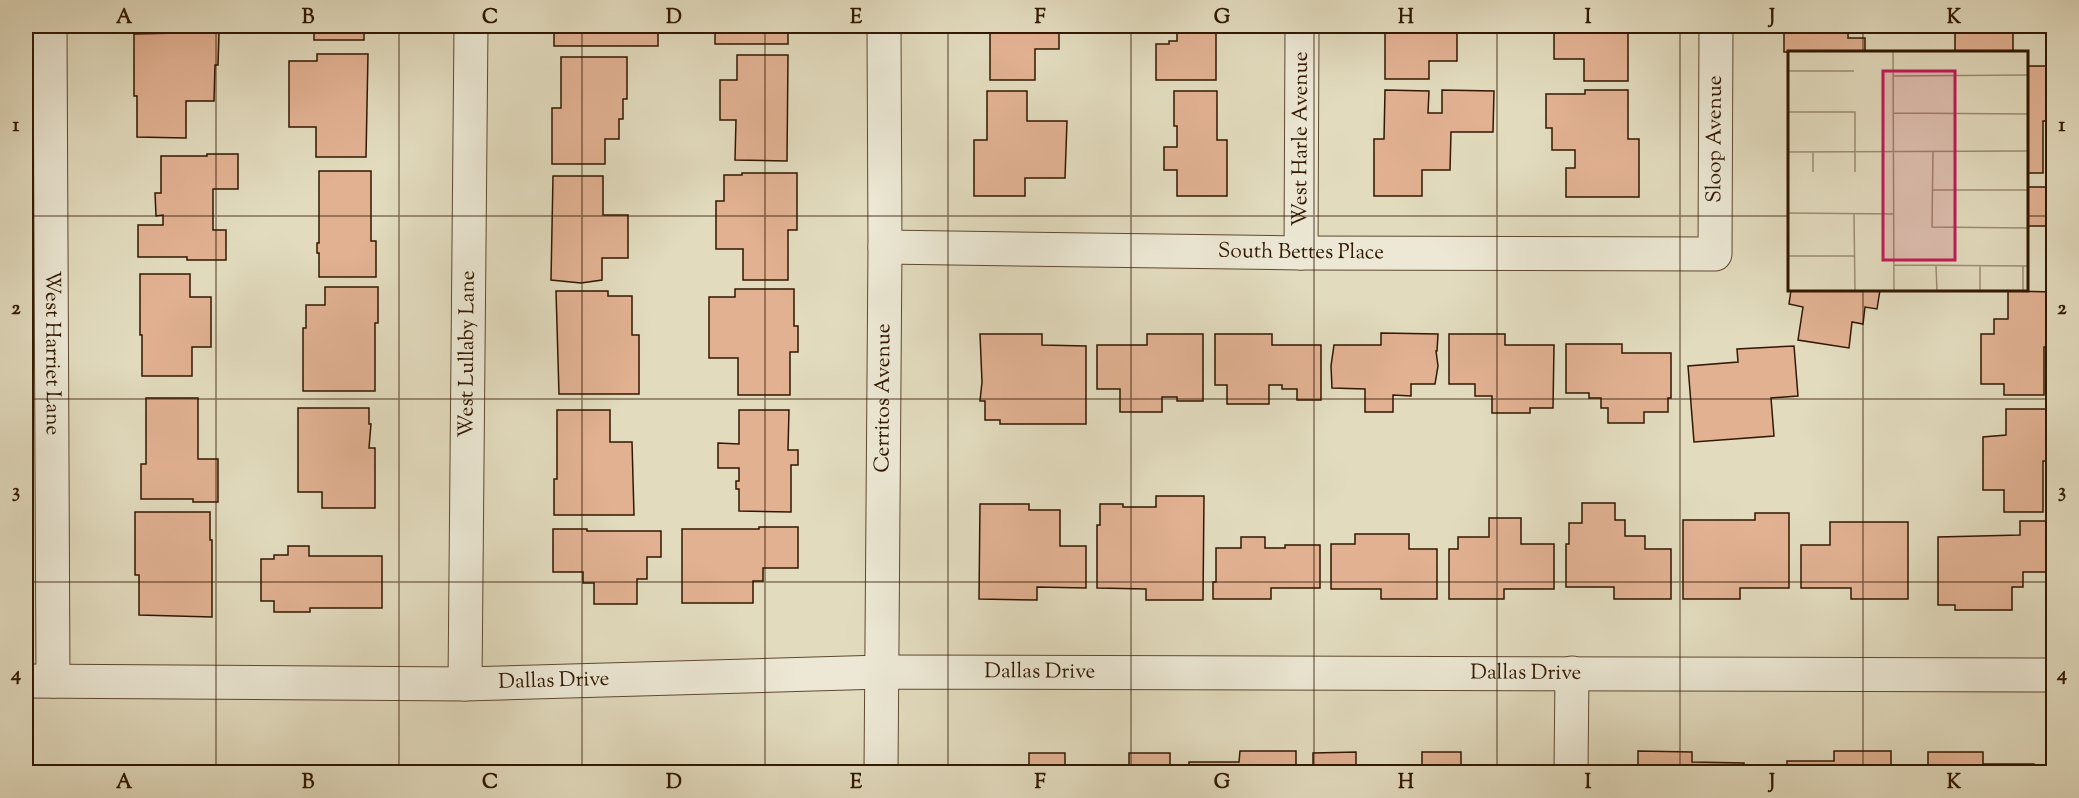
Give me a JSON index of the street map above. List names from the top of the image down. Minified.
{"streets":{"street":["West Harle Avenue","Sloop Avenue","South Bettes Place","West Harriet Lane","West Lullaby Lane","Cerritos Avenue","Dallas Drive"]},"crossings":[["West Harle Avenue","South Bettes Place"],["Sloop Avenue","South Bettes Place"],["South Bettes Place","Cerritos Avenue"],["West Harriet Lane","Dallas Drive"],["West Lullaby Lane","Dallas Drive"],["Cerritos Avenue","Dallas Drive"]],"grid":{"columns":["A","B","C","D","E","F","G","H","I","J","K"],"rows":["1","2","3","4"]}}
